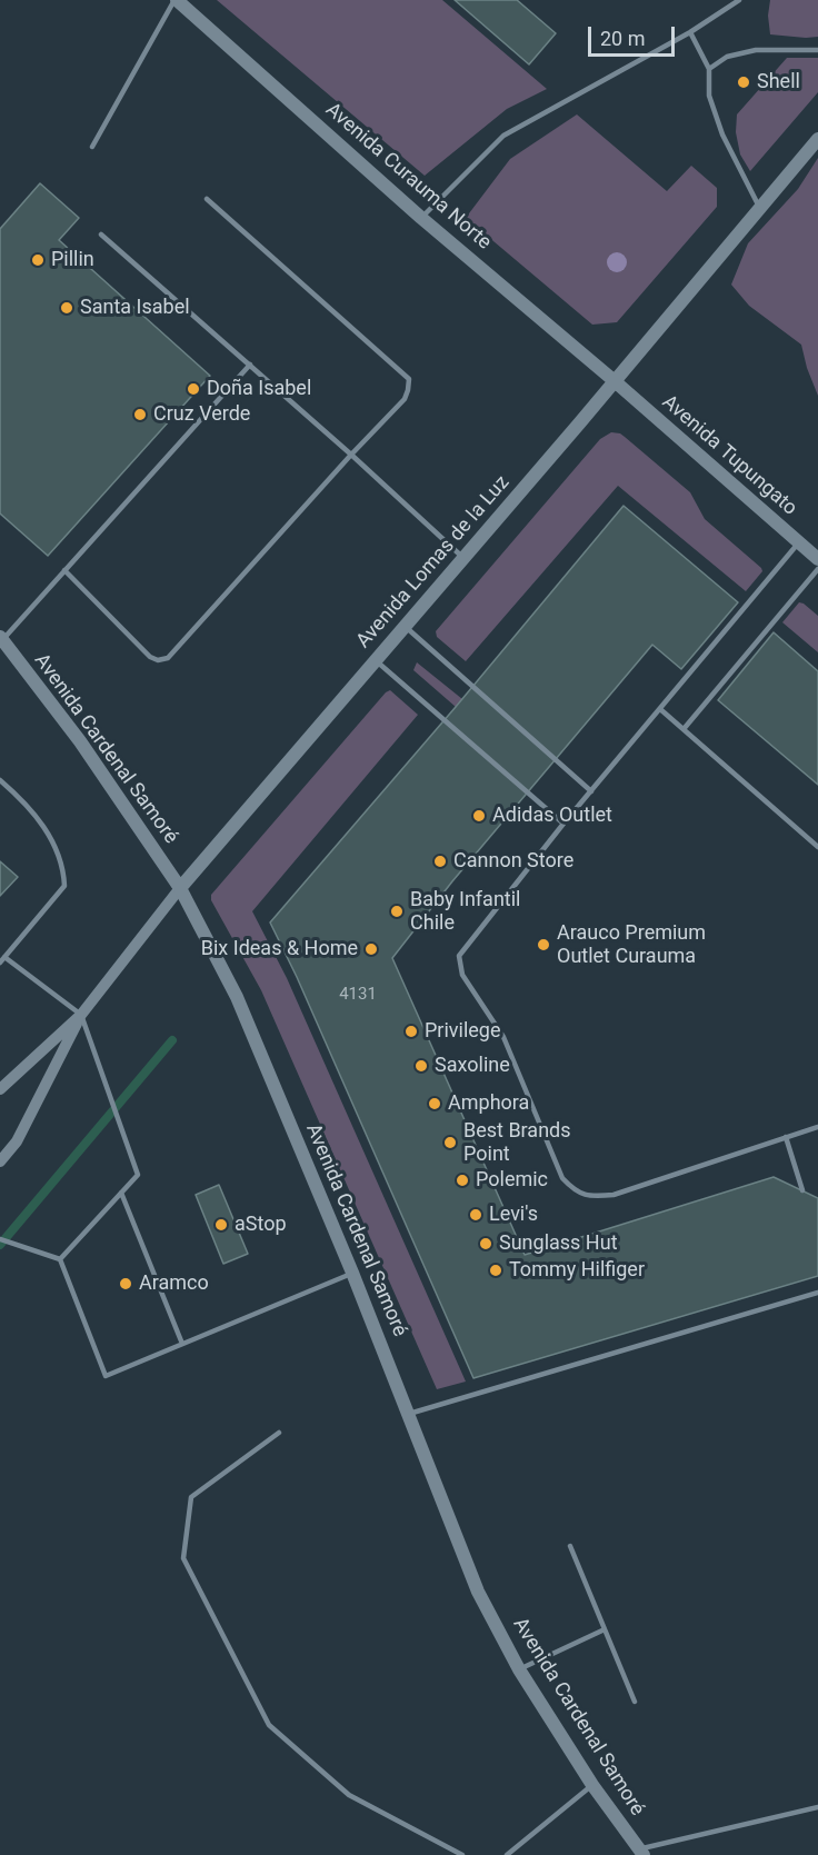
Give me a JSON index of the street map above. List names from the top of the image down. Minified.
{"streets":{"main road":["Avenida Curauma Norte","Avenida Tupungato","Avenida Lomas de la Luz","Avenida Cardenal Samoré"]},"crossings":[["Avenida Curauma Norte","Avenida Tupungato"],["Avenida Curauma Norte","Avenida Lomas de la Luz"],["Avenida Tupungato","Avenida Lomas de la Luz"],["Avenida Lomas de la Luz","Avenida Cardenal Samoré"]],"places":["Shell","Pillin","Santa Isabel","Doña Isabel","Cruz Verde","Adidas Outlet","Cannon Store","Baby Infantil Chile","Arauco Premium Outlet Curauma","Bix Ideas & Home","Privilege","Saxoline","Amphora","Best Brands Point","Polemic","Levi's","aStop","Sunglass Hut","Tommy Hilfiger","Aramco"],"house_numbers":["4131"],"scale_bar":"20 m"}
